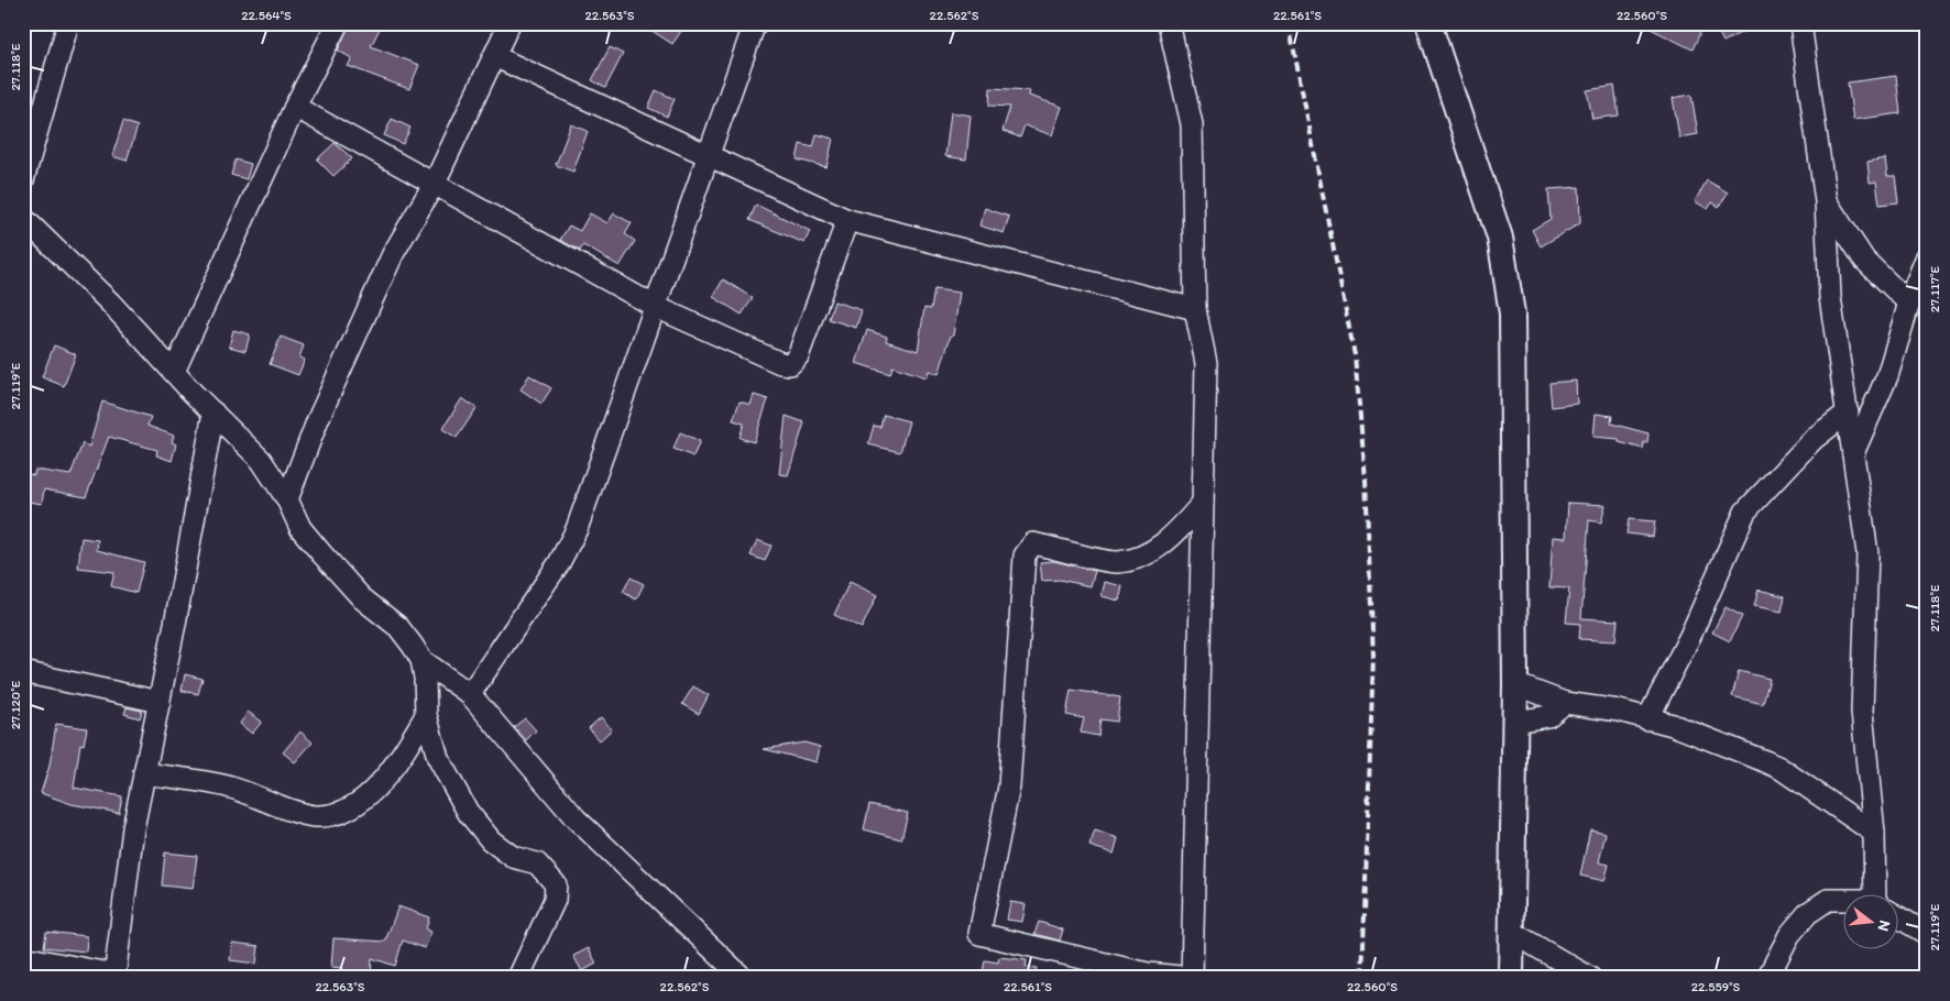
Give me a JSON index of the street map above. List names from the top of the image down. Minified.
{"north":"right","coordinates":["22.564°S","22.563°S","22.562°S","22.561°S","22.560°S","27.118°E","27.117°E","27.119°E","27.120°E","22.559°S"]}
